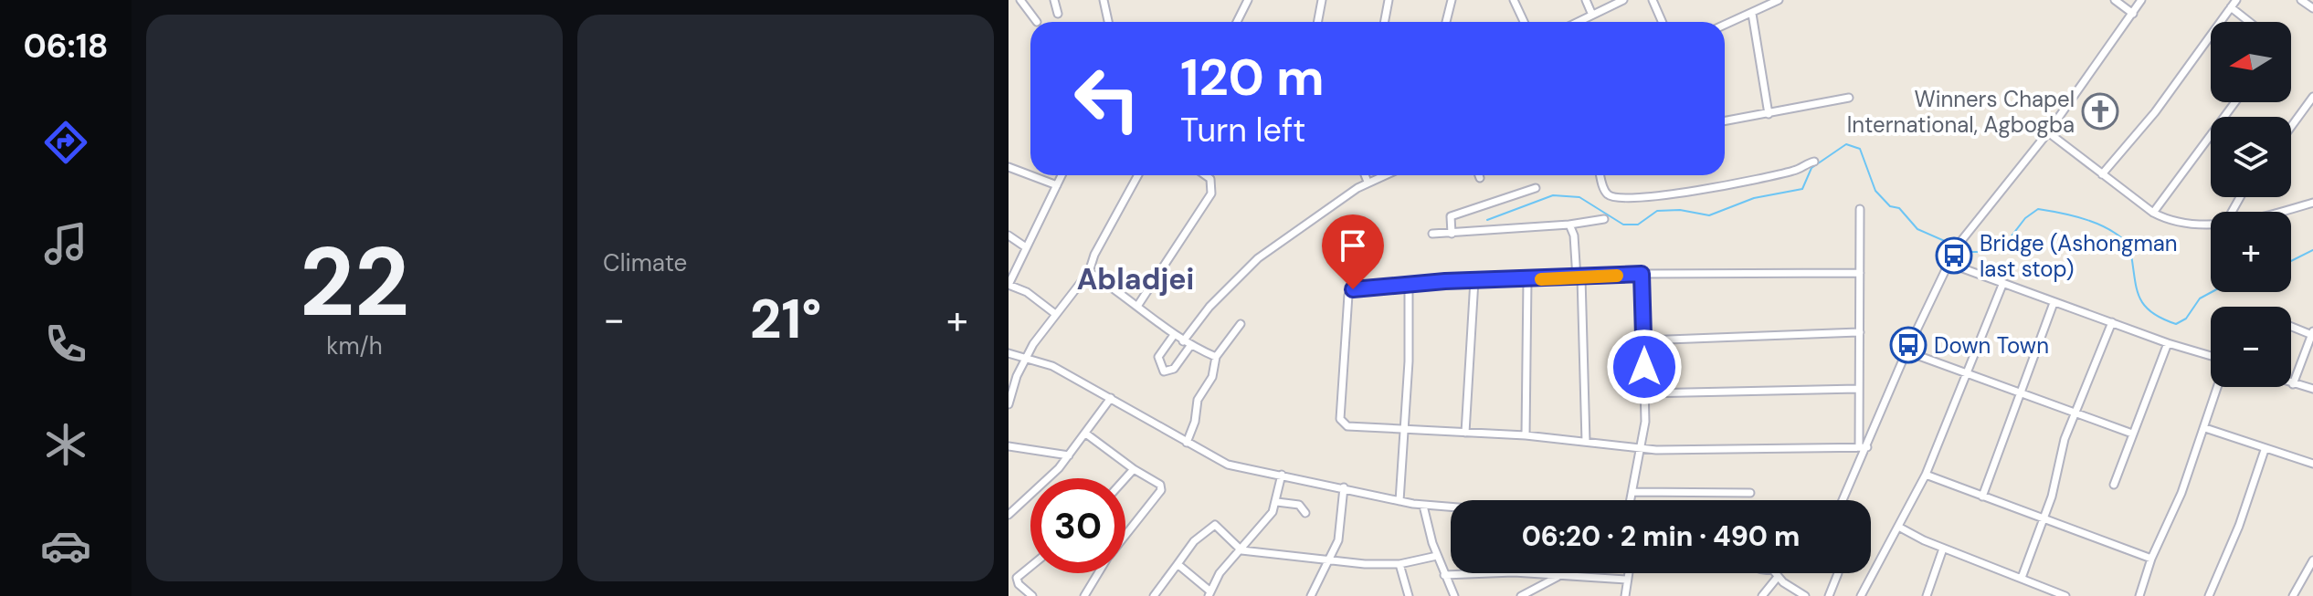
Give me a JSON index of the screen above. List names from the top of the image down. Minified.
{"districts":["Abladjei"],"places":{"church":["Winners Chapel International, Agbogba"],"bus stop":["Bridge (Ashongman last stop)","Down Town"]},"north":"left","page":{"tabs":"06:18","tile":[["22","km/h"],"Climate"],"map_buttons":["+","−"],"turn":["120 m","Turn left"],"heat":["−","21°","+"],"limit":"30","trip":"06:20 · 2 min · 490 m"}}
